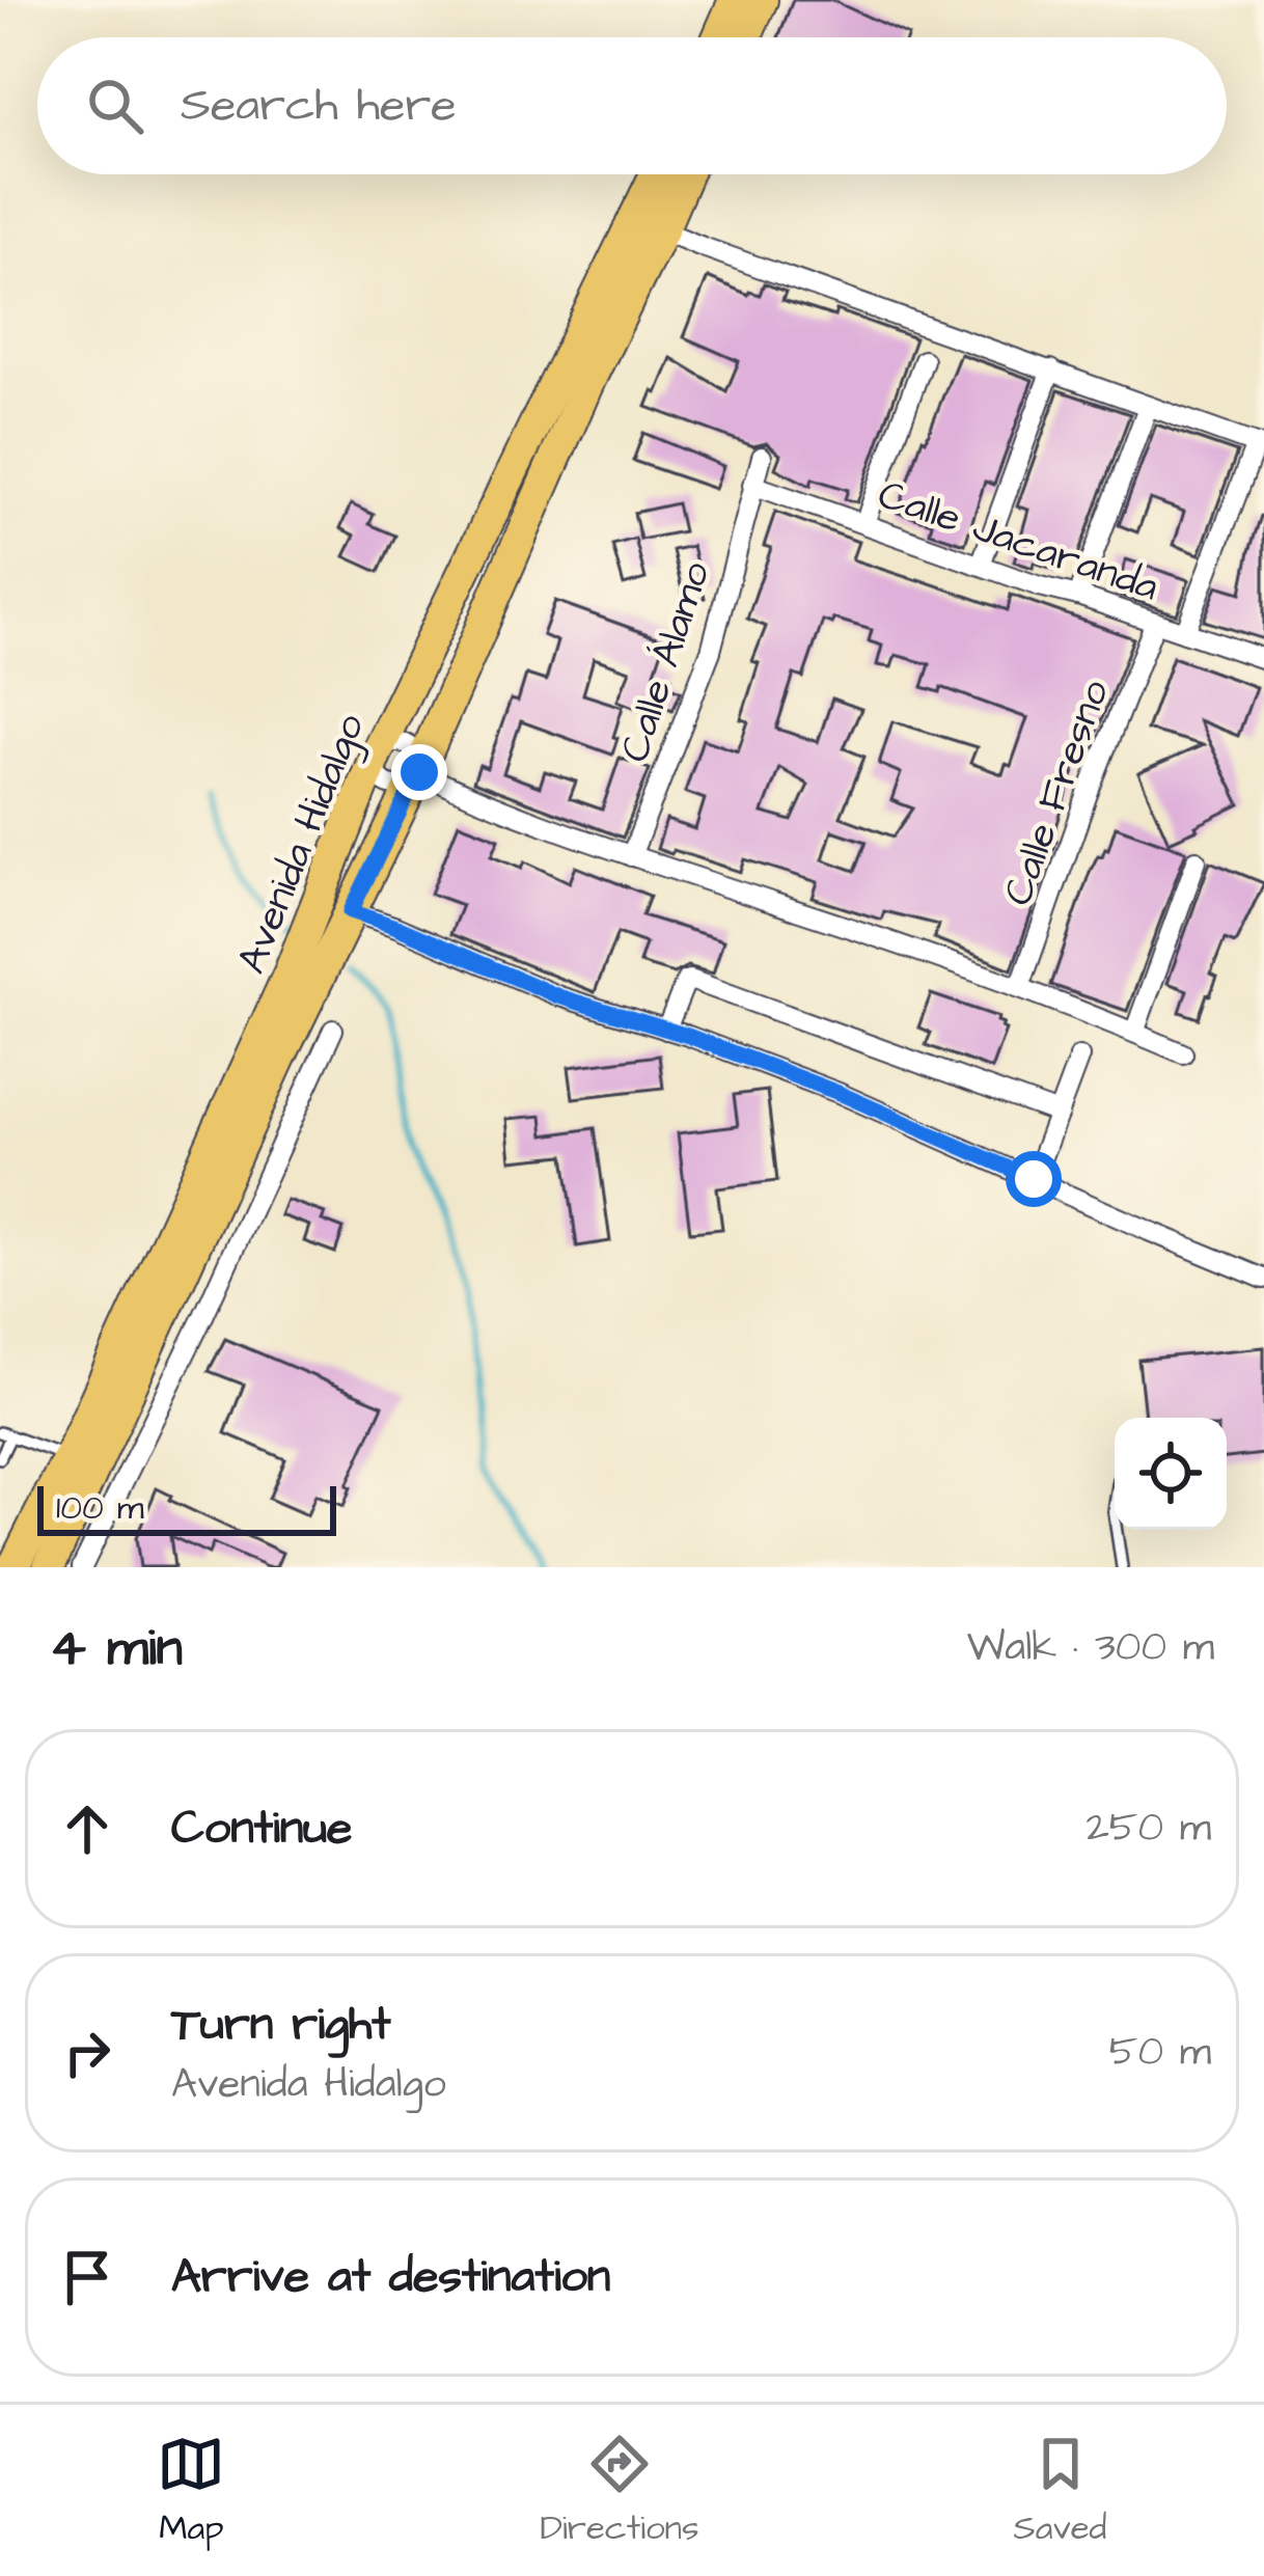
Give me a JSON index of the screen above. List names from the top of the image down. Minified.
{"streets":{"main road":["Avenida Hidalgo"],"street":["Calle Jacaranda","Calle Álamo","Calle Fresno"]},"crossings":[["Calle Jacaranda","Calle Álamo"],["Calle Jacaranda","Calle Fresno"]],"scale_bar":"100 m","page":{"search":"Search here","scale":"100 m","heading":["4 min","Walk · 300 m"],"list":[["Continue","250 m"],["Turn right","Avenida Hidalgo","50 m"],"Arrive at destination"],"nav":["Map","Directions","Saved"]}}
